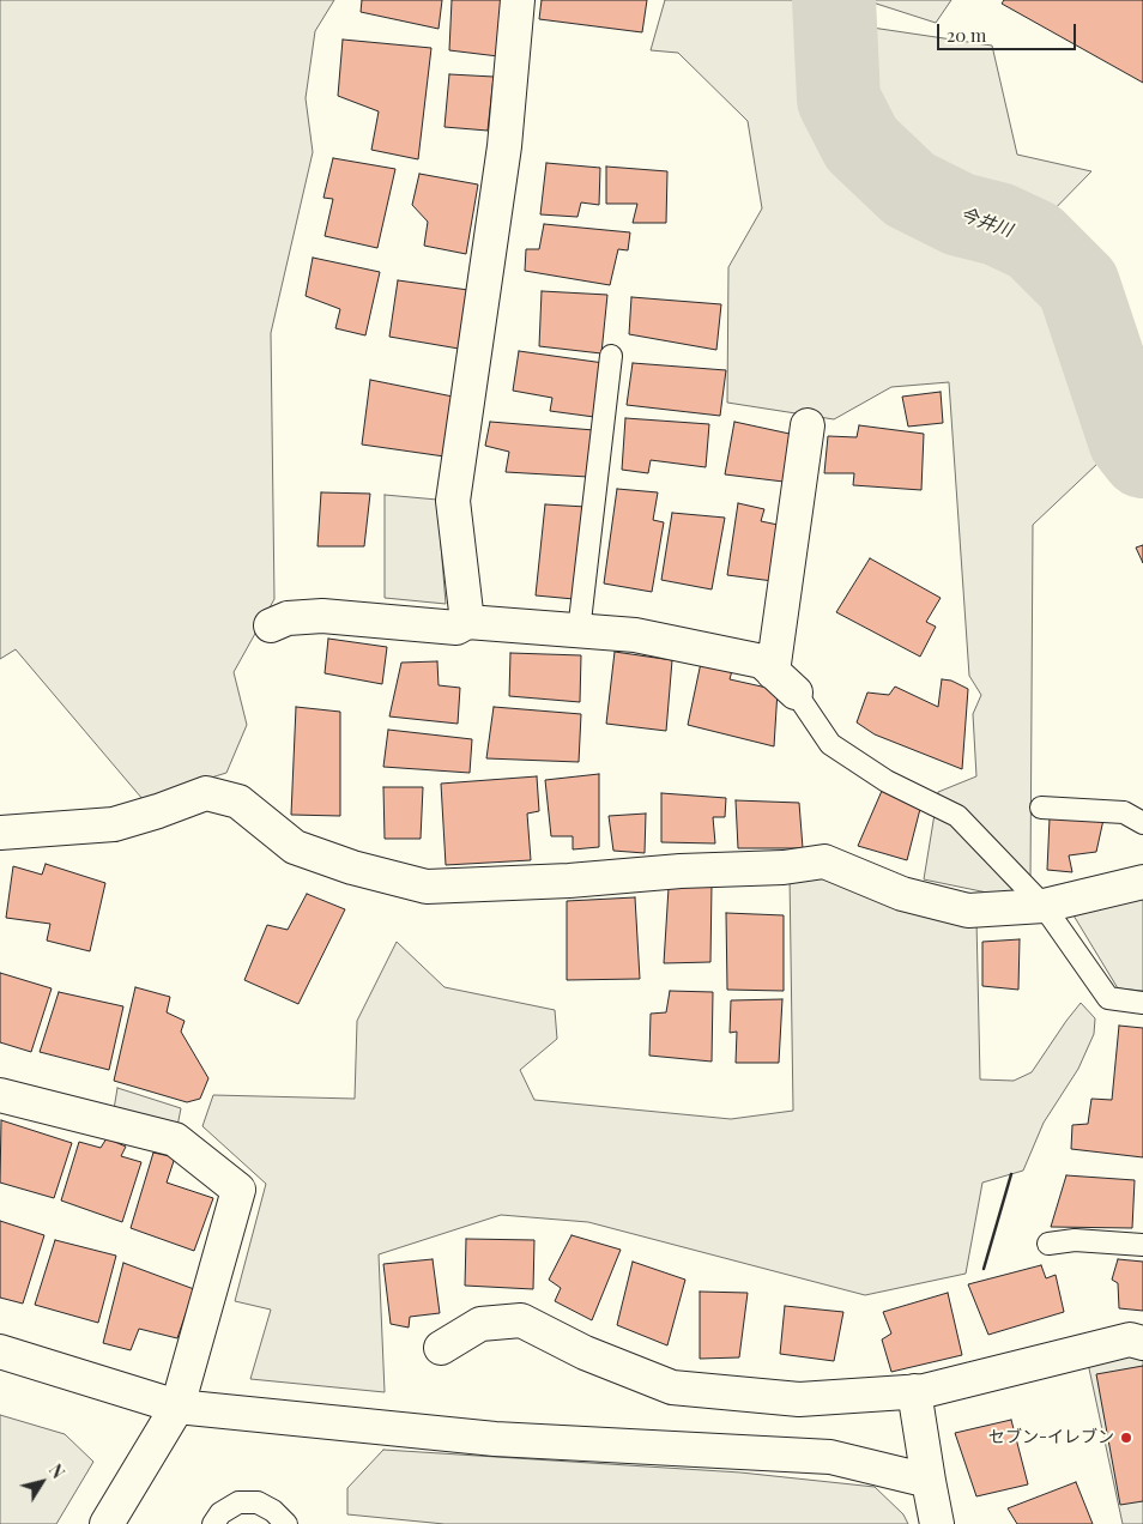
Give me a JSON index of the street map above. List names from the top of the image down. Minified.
{"water":["今井川"],"places":["セブン-イレブン"],"scale_bar":"20 m","north":"top right"}
